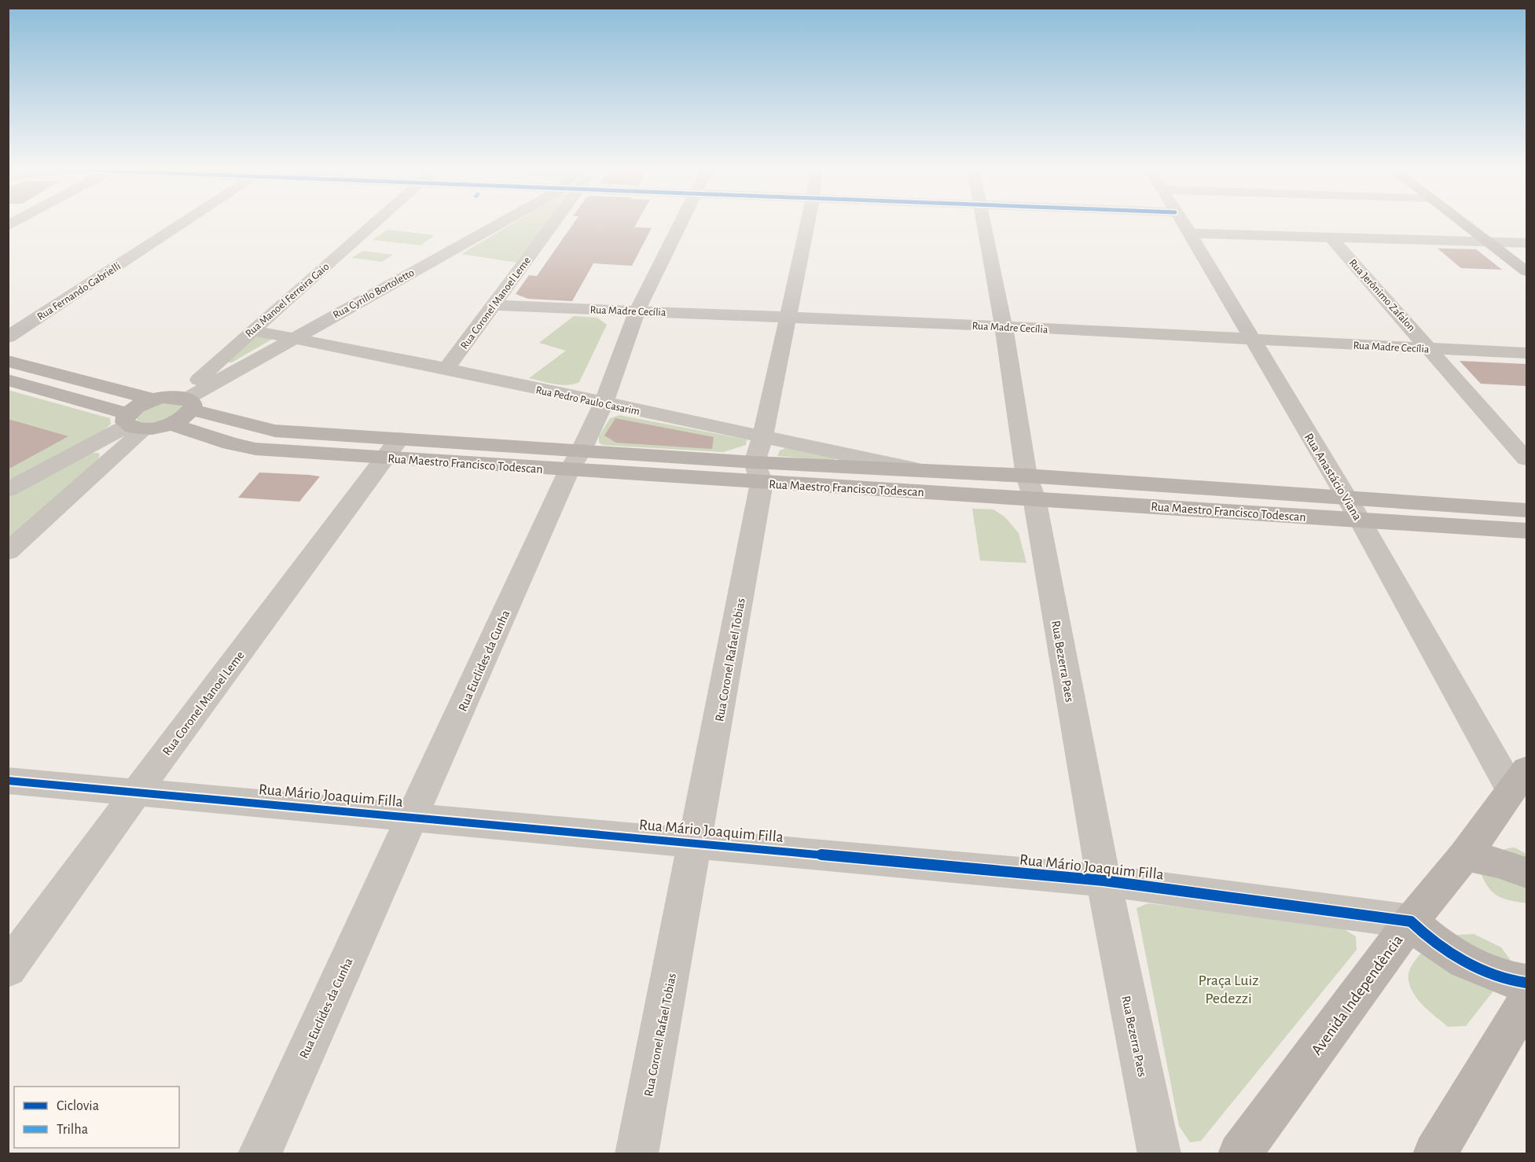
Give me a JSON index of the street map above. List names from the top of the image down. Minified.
{"streets":{"main road":["Rua Maestro Francisco Todescan","Avenida Independência"],"street":["Rua Fernando Gabrielli","Rua Cyrillo Bortoletto","Rua Jerônimo Zafalon","Rua Manoel Ferreira Gaio","Rua Coronel Manoel Leme","Rua Madre Cecília","Rua Pedro Paulo Casarim","Rua Anastácio Viana","Rua Coronel Rafael Tobias","Rua Euclides da Cunha","Rua Bezerra Paes","Rua Mário Joaquim Filla"]},"crossings":[["Rua Cyrillo Bortoletto","Rua Manoel Ferreira Gaio"],["Rua Cyrillo Bortoletto","Rua Pedro Paulo Casarim"],["Rua Cyrillo Bortoletto","Rua Maestro Francisco Todescan"],["Rua Jerônimo Zafalon","Rua Madre Cecília"],["Rua Manoel Ferreira Gaio","Rua Pedro Paulo Casarim"],["Rua Manoel Ferreira Gaio","Rua Maestro Francisco Todescan"],["Rua Coronel Manoel Leme","Rua Madre Cecília"],["Rua Coronel Manoel Leme","Rua Pedro Paulo Casarim"],["Rua Coronel Manoel Leme","Rua Maestro Francisco Todescan"],["Rua Coronel Manoel Leme","Rua Mário Joaquim Filla"],["Rua Madre Cecília","Rua Anastácio Viana"],["Rua Madre Cecília","Rua Coronel Rafael Tobias"],["Rua Madre Cecília","Rua Euclides da Cunha"],["Rua Madre Cecília","Rua Bezerra Paes"],["Rua Pedro Paulo Casarim","Rua Maestro Francisco Todescan"],["Rua Pedro Paulo Casarim","Rua Coronel Rafael Tobias"],["Rua Pedro Paulo Casarim","Rua Euclides da Cunha"],["Rua Maestro Francisco Todescan","Rua Anastácio Viana"],["Rua Maestro Francisco Todescan","Rua Coronel Rafael Tobias"],["Rua Maestro Francisco Todescan","Rua Euclides da Cunha"],["Rua Maestro Francisco Todescan","Rua Bezerra Paes"],["Rua Anastácio Viana","Avenida Independência"],["Rua Coronel Rafael Tobias","Rua Mário Joaquim Filla"],["Rua Euclides da Cunha","Rua Mário Joaquim Filla"],["Rua Bezerra Paes","Rua Mário Joaquim Filla"],["Rua Mário Joaquim Filla","Avenida Independência"]],"parks":["Praça Luiz Pedezzi"],"legend":["Ciclovia","Trilha"]}
